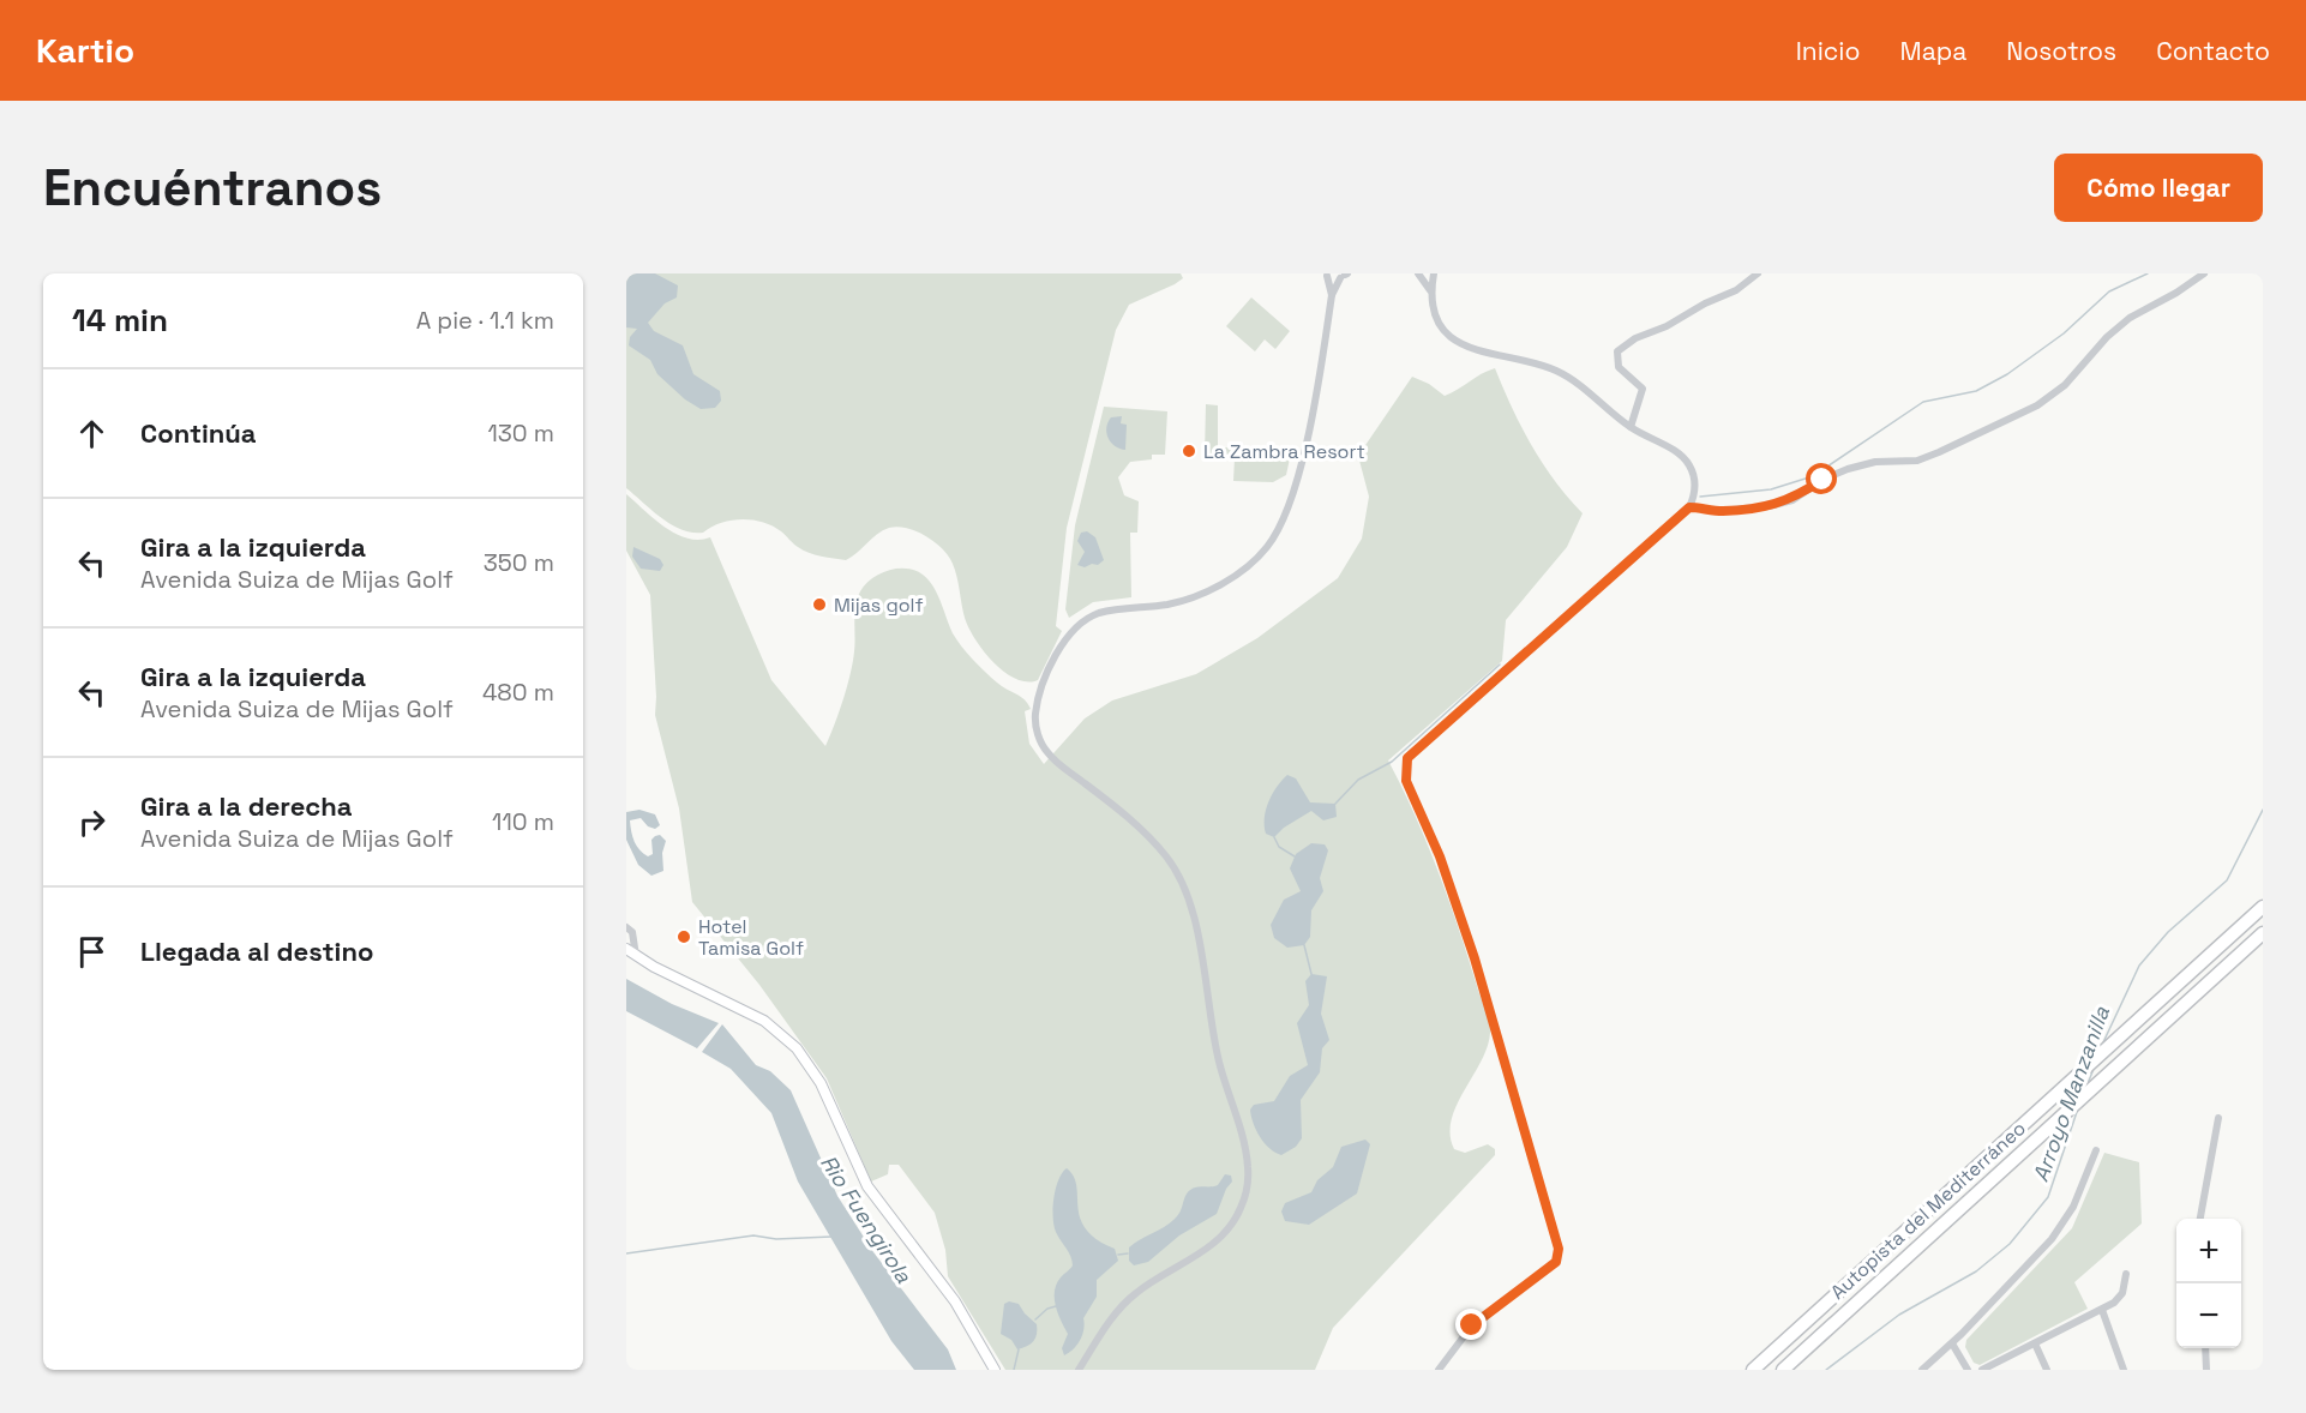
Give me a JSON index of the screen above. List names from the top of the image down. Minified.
{"streets":{"highway":["Autopista del Mediterráneo"]},"water":["Arroyo Manzanilla","Rio Fuengirola"],"places":["La Zambra Resort","Mijas golf","Hotel Tamisa Golf"],"page":{"header":"Kartio","nav":["Inicio","Mapa","Nosotros","Contacto"],"buttons":"Cómo llegar","title":"Encuéntranos","heading":["14 min","A pie · 1.1 km"],"list":[["Continúa","130 m"],["Gira a la izquierda","Avenida Suiza de Mijas Golf","350 m"],["Gira a la izquierda","Avenida Suiza de Mijas Golf","480 m"],["Gira a la derecha","Avenida Suiza de Mijas Golf","110 m"],"Llegada al destino"],"map_buttons":["+","−"]}}
